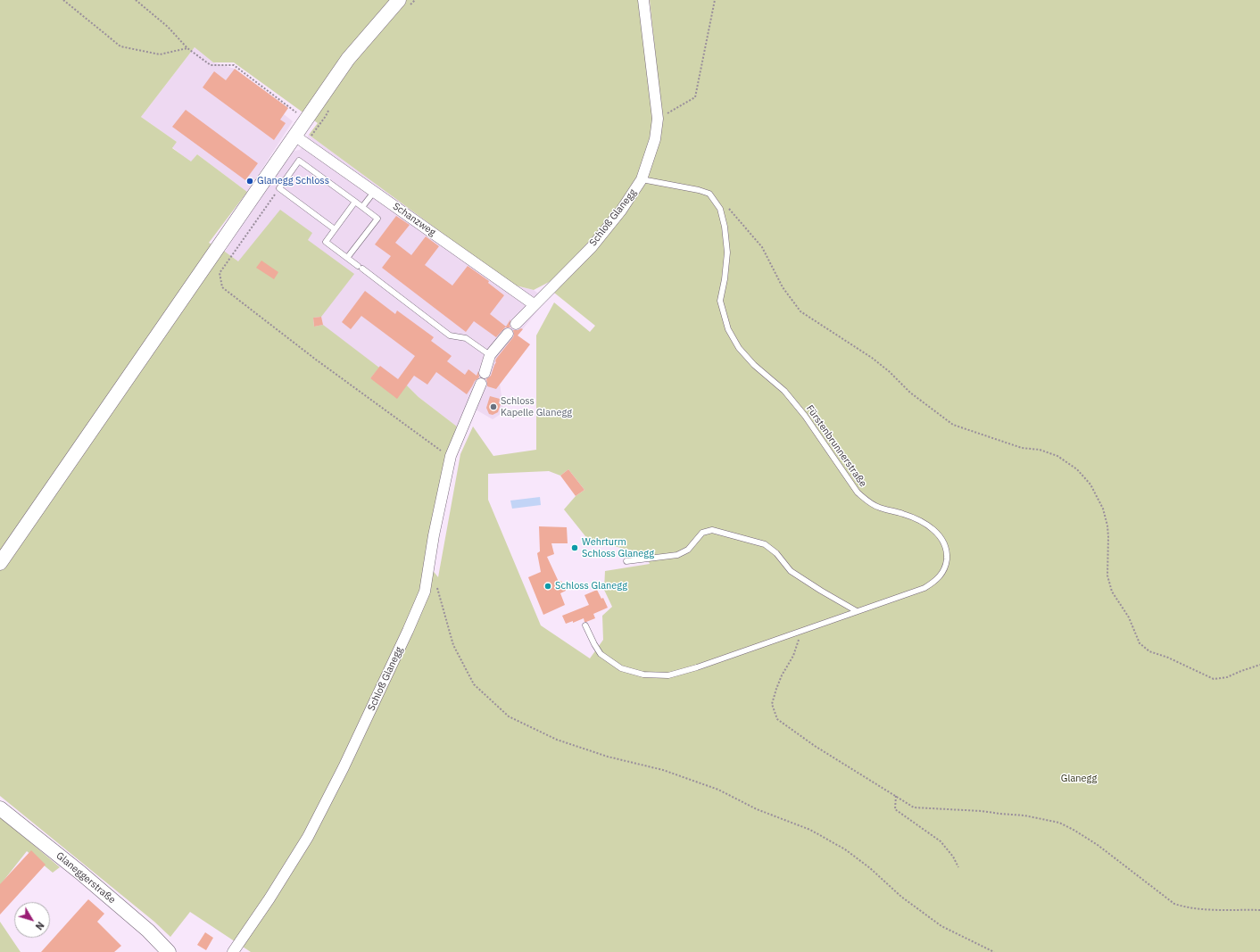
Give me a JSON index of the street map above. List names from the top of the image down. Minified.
{"streets":{"street":["Schloß Glanegg","Schanzweg","Glaneggerstraße"],"lane":["Fürstenbrunnerstraße"]},"crossings":[["Schloß Glanegg","Schanzweg"],["Schloß Glanegg","Fürstenbrunnerstraße"]],"parks":["Glanegg"],"places":["Glanegg Schloss","Schloss Kapelle Glanegg","Wehrturm Schloss Glanegg","Schloss Glanegg"],"north":"bottom right"}
